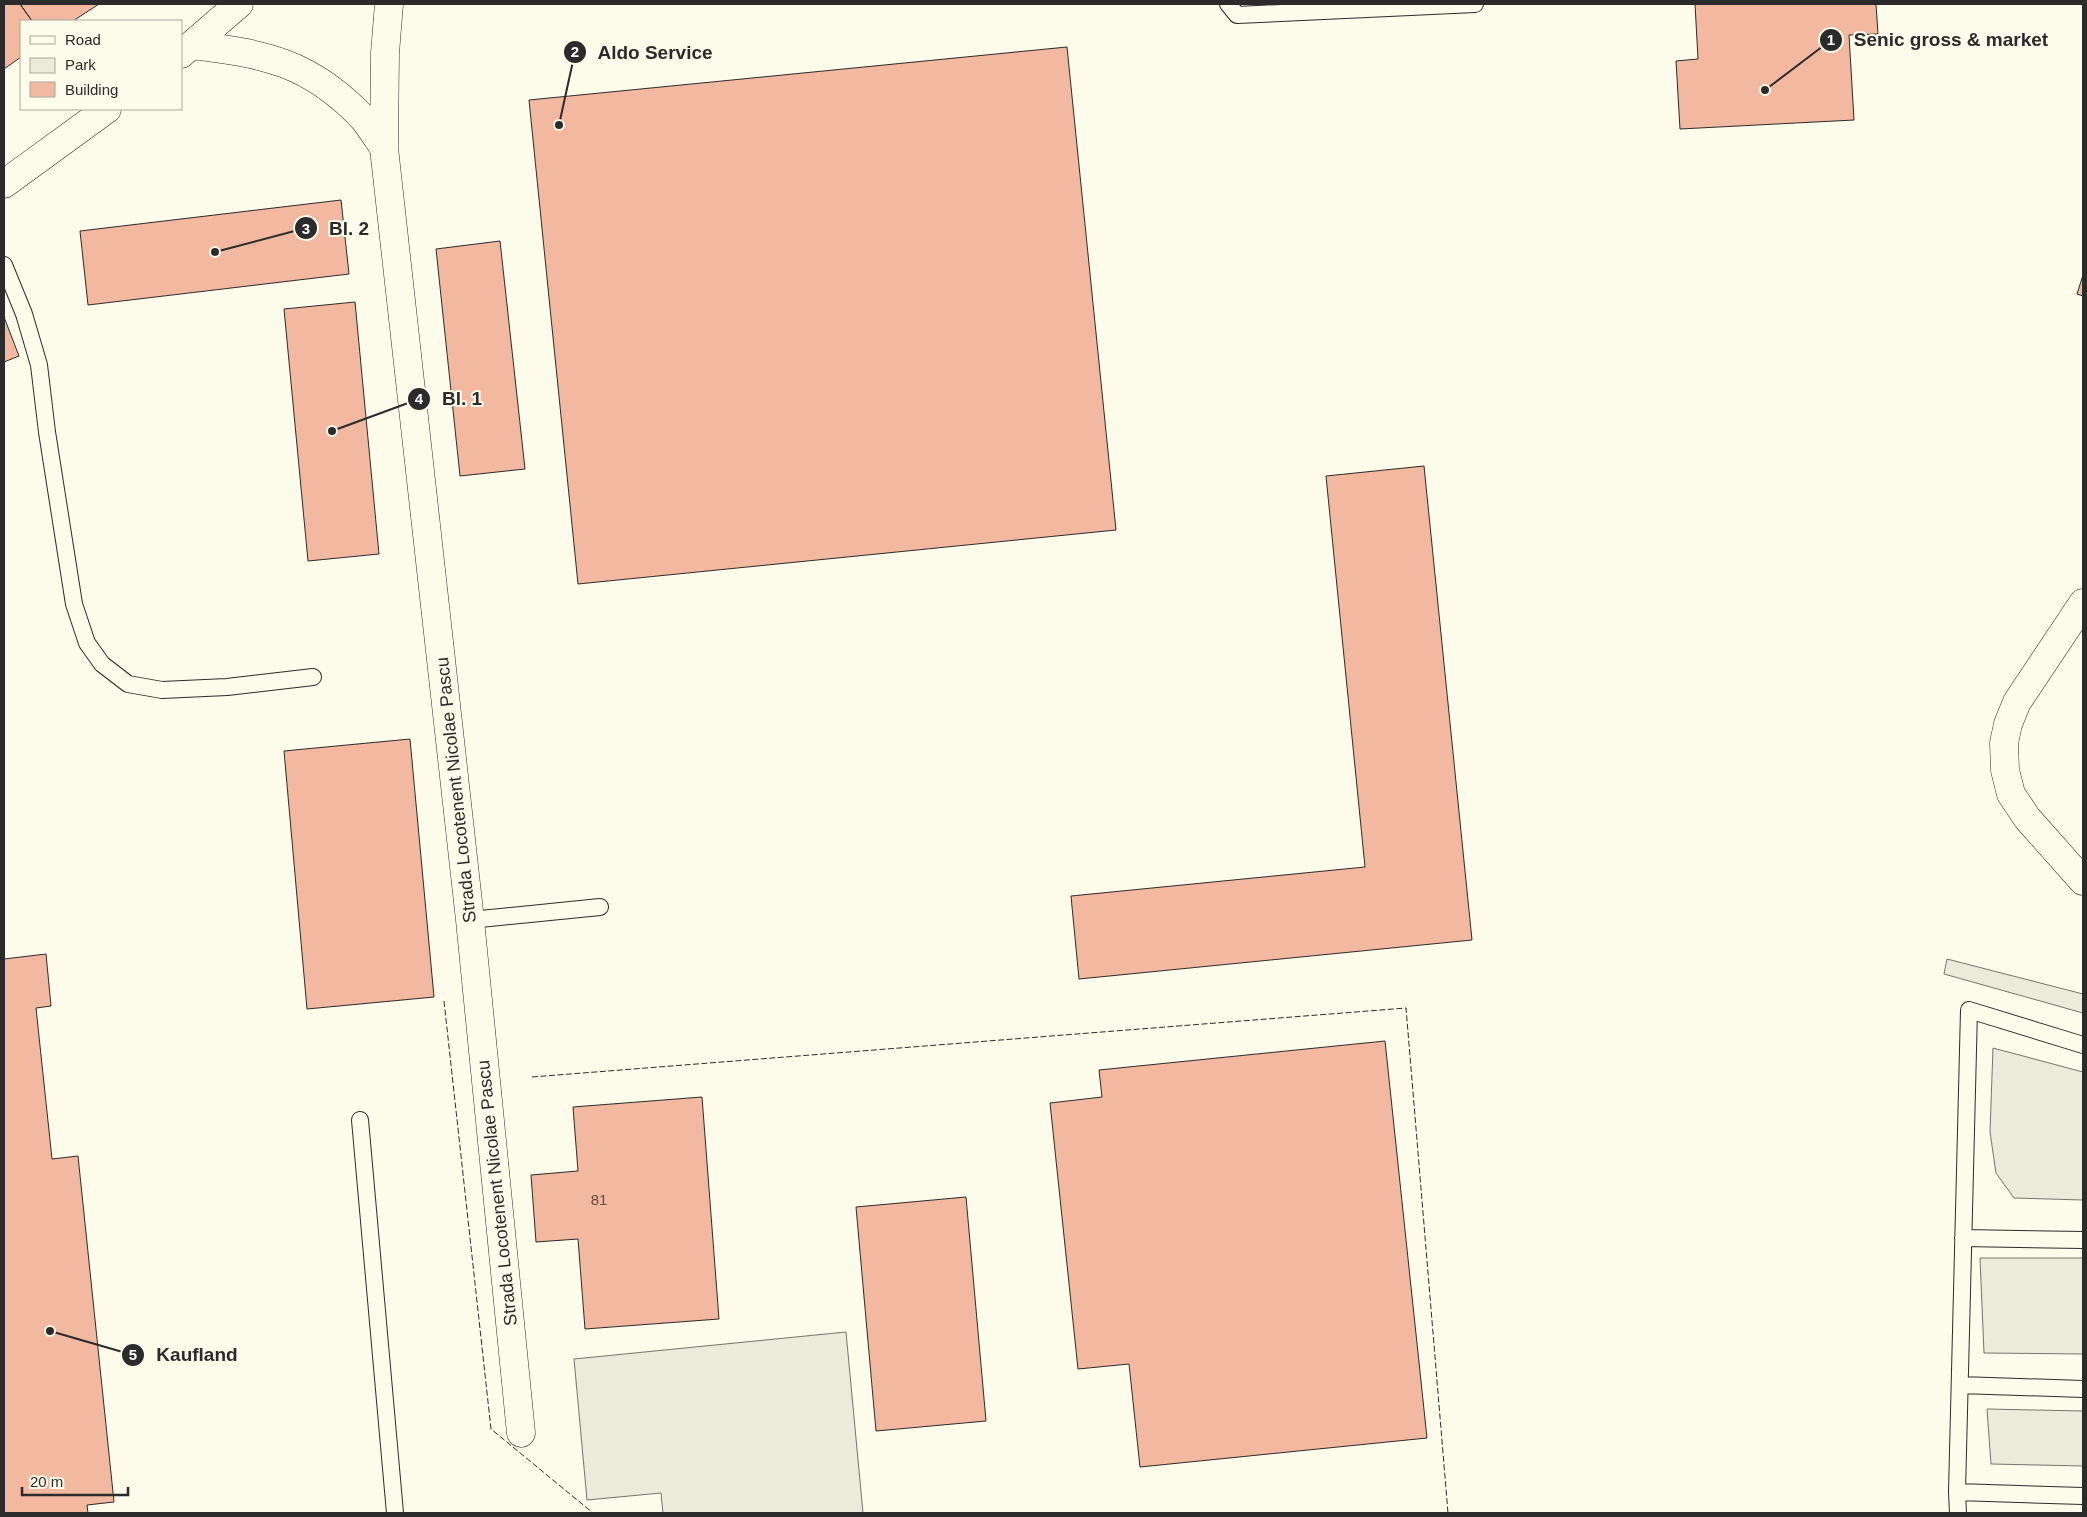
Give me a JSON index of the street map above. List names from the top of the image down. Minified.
{"streets":{"street":["Strada Locotenent Nicolae Pascu"]},"places":["Senic gross & market","Aldo Service","Bl. 2","Bl. 1","Kaufland"],"house_numbers":["81"],"legend":["Road","Park","Building"],"scale_bar":"20 m"}
